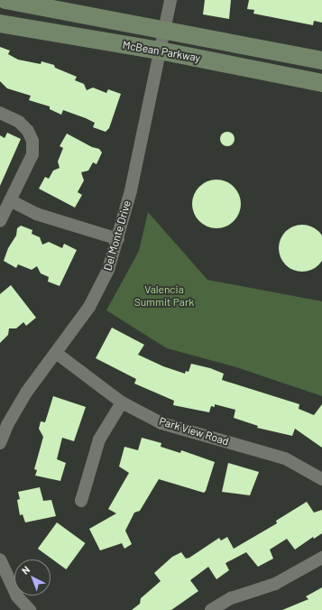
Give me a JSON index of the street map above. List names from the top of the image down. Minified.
{"streets":{"main road":["McBean Parkway"],"street":["Del Monte Drive","Park View Road"]},"crossings":[["McBean Parkway","Del Monte Drive"],["Del Monte Drive","Park View Road"]],"parks":["Valencia Summit Park"],"north":"top left"}
